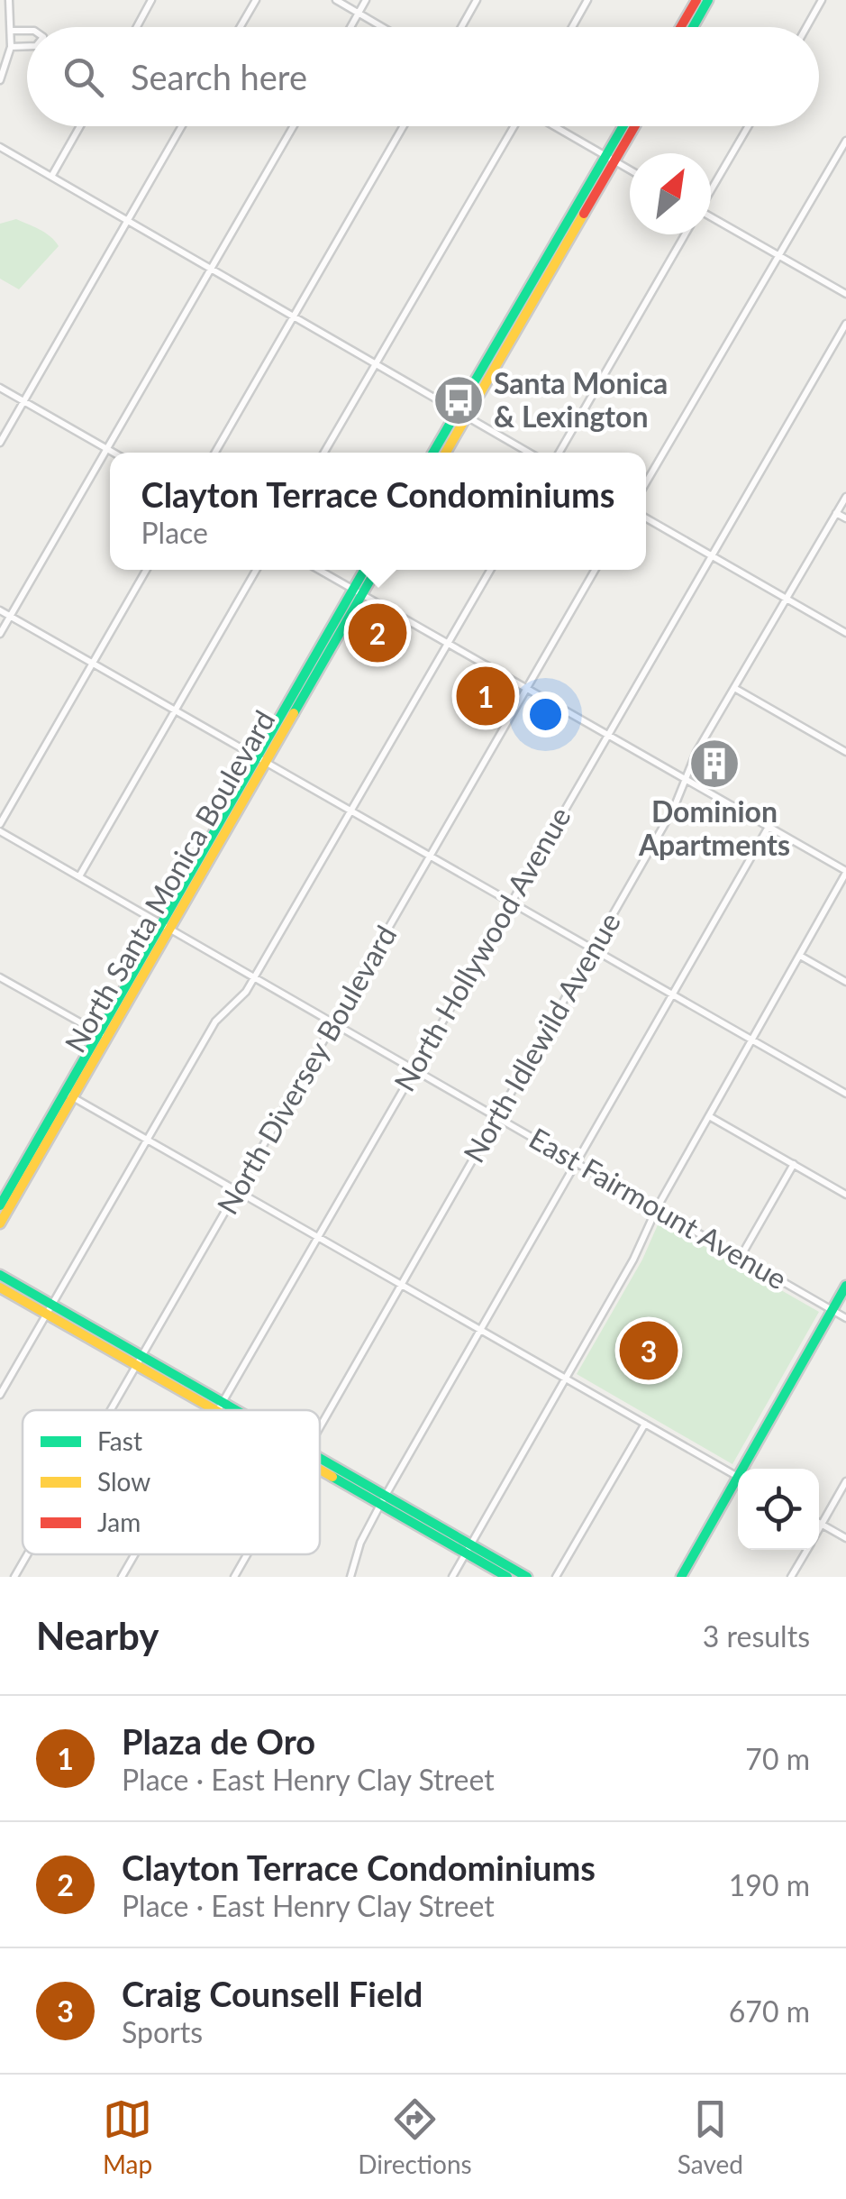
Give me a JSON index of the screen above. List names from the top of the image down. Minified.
{"streets":{"street":["North Santa Monica Boulevard","North Hollywood Avenue","North Idlewild Avenue","North Diversey Boulevard","East Fairmount Avenue"]},"crossings":[["North Santa Monica Boulevard","East Fairmount Avenue"],["North Hollywood Avenue","East Fairmount Avenue"],["North Idlewild Avenue","East Fairmount Avenue"],["North Diversey Boulevard","East Fairmount Avenue"]],"places":{"bus stop":["Santa Monica & Lexington"],"building":["Dominion Apartments"]},"legend":["Fast","Slow","Jam"],"north":"top right","page":{"search":"Search here","popup":["Clayton Terrace Condominiums","Place"],"pins":["2","1","3"],"heading":["Nearby","3 results"],"list":[{"mark":"1","name":"Plaza de Oro","note":"Place · East Henry Clay Street","value":"70 m"},{"mark":"2","name":"Clayton Terrace Condominiums","note":"Place · East Henry Clay Street","value":"190 m"},{"mark":"3","name":"Craig Counsell Field","note":"Sports","value":"670 m"}],"nav":["Map","Directions","Saved"]}}
